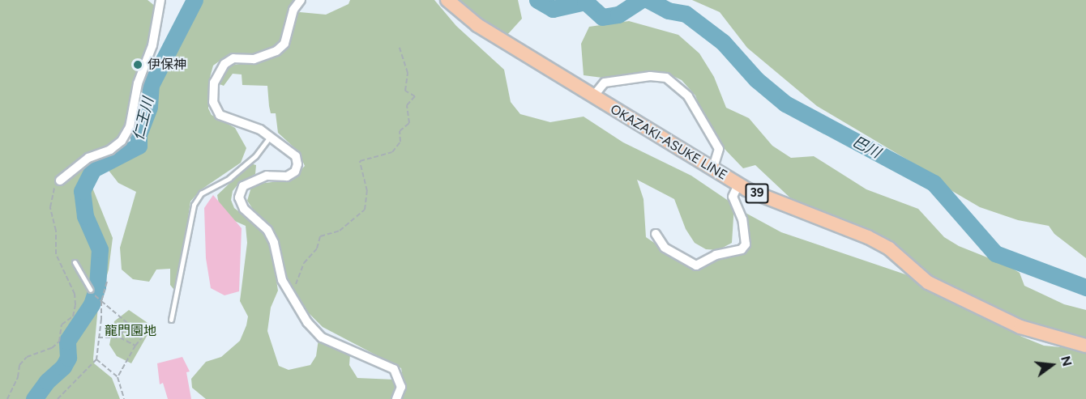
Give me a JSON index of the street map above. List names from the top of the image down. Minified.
{"streets":{"main road":["OKAZAKI-ASUKE LINE","39"]},"water":["仁王川","巴川"],"parks":["龍門園地"],"places":["伊保神"],"north":"right"}
